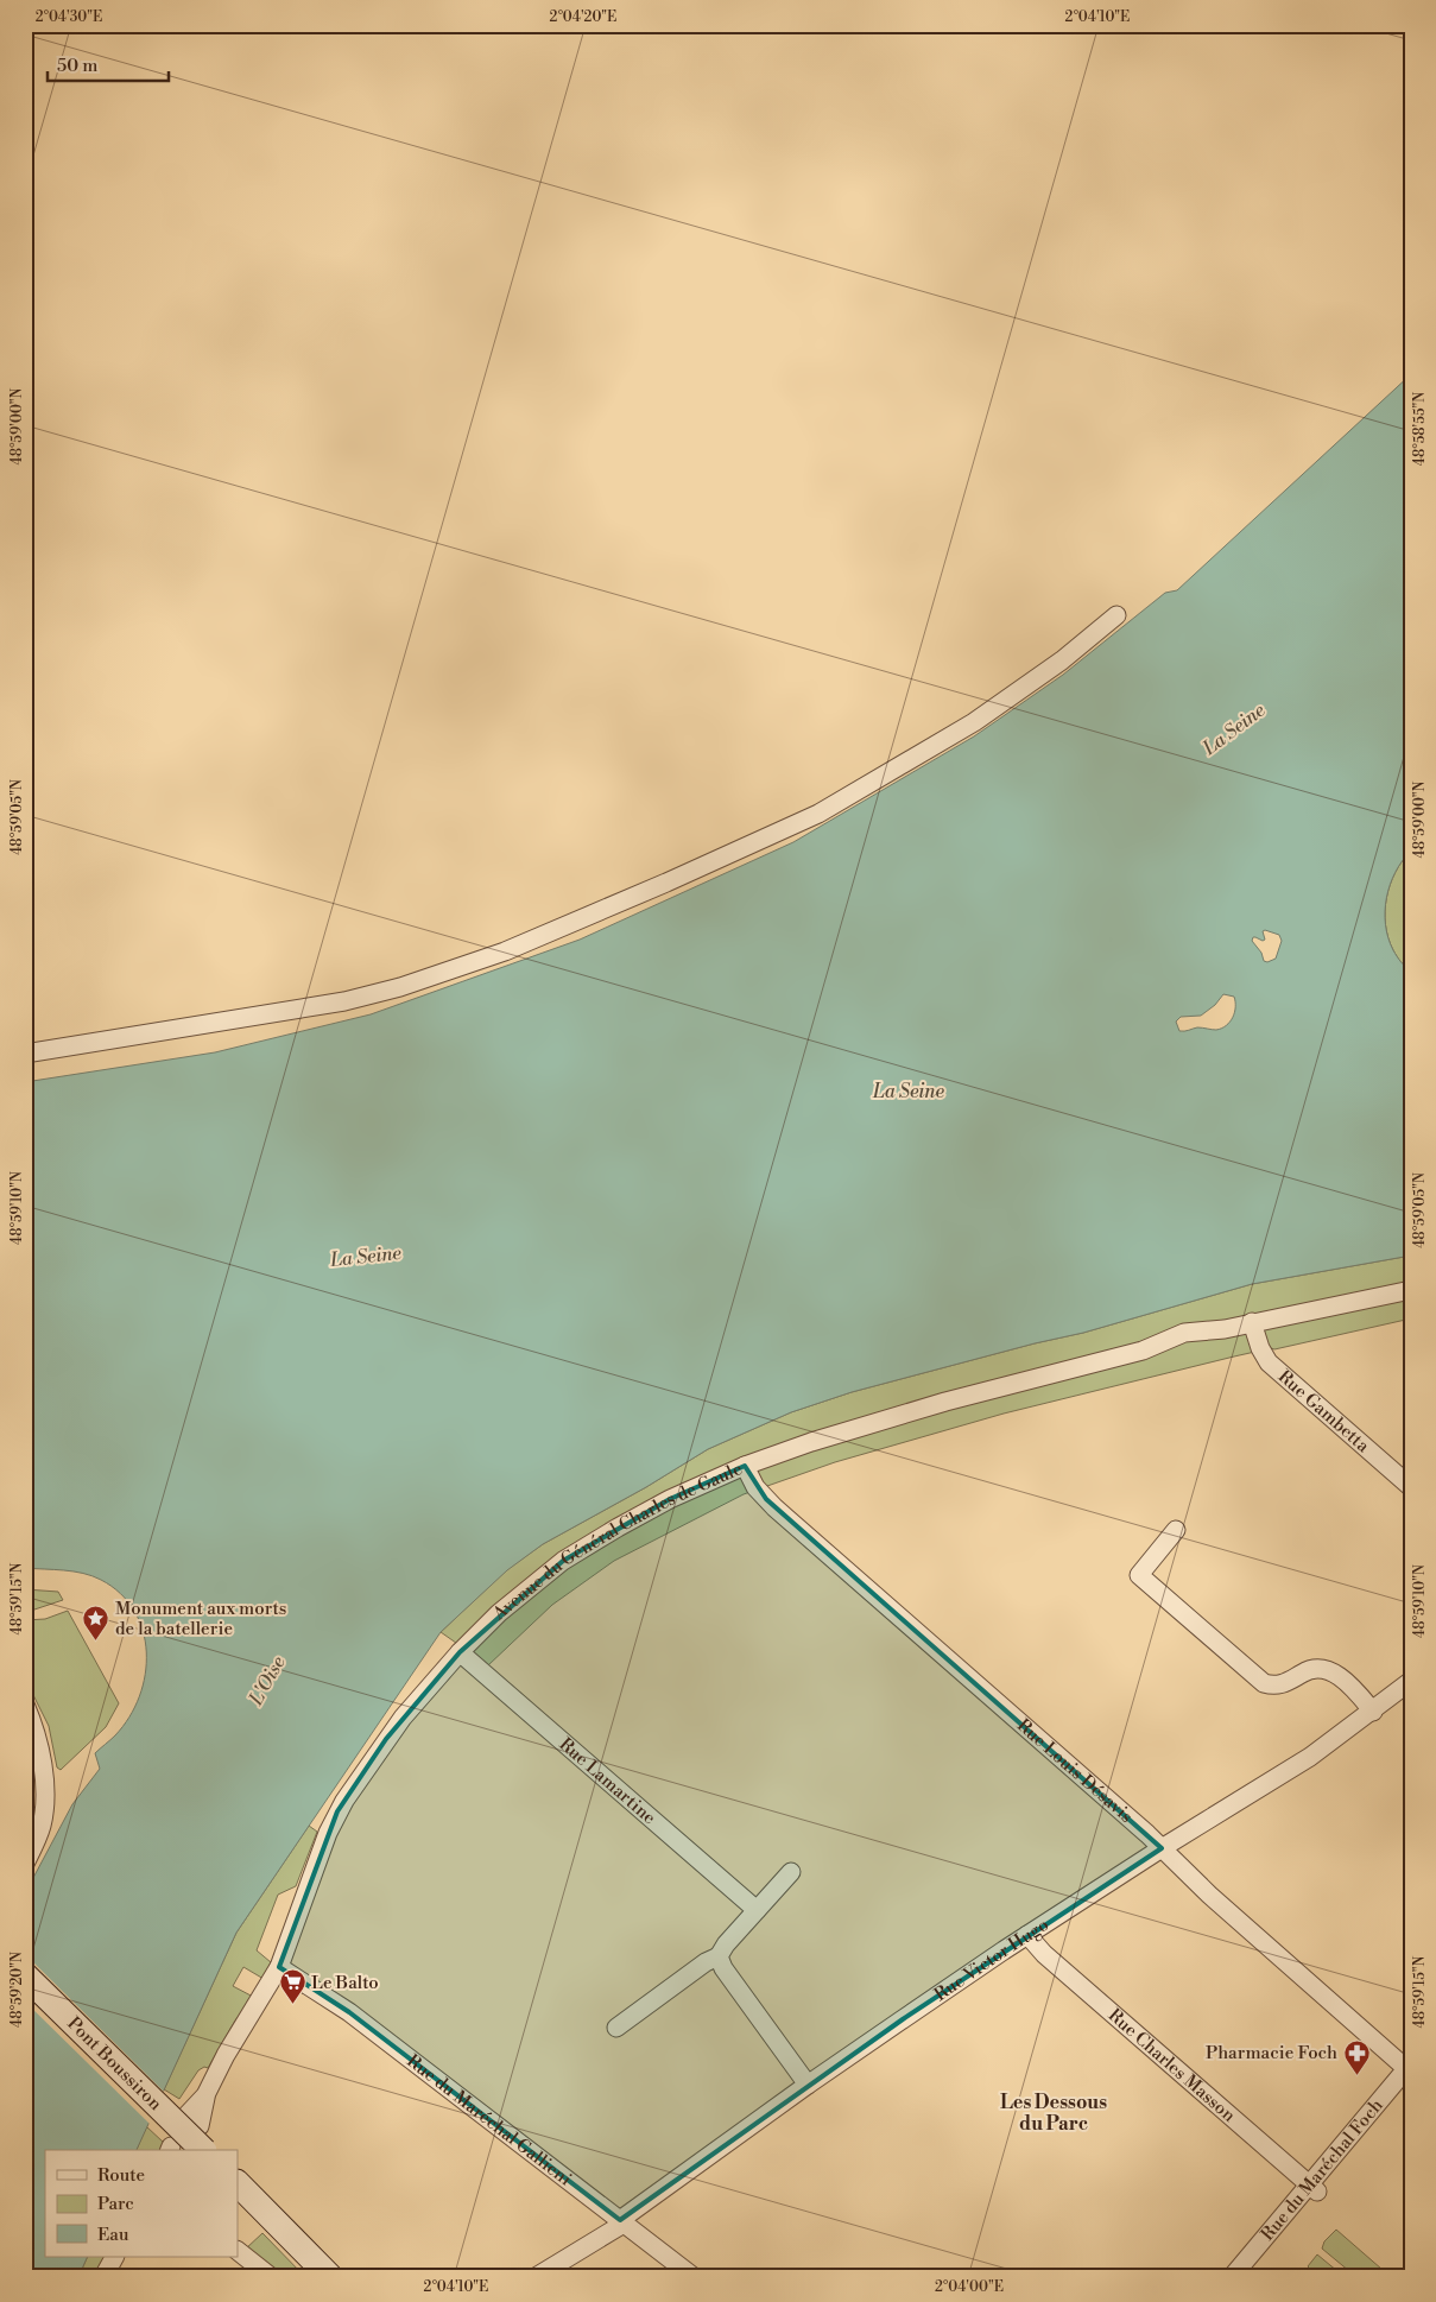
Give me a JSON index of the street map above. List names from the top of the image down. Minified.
{"streets":{"main road":["Pont Boussiron"],"street":["Rue Gambetta","Avenue du Général Charles de Gaule","Rue Louis Désavis","Rue Lamartine","Rue Victor Hugo","Rue Charles Masson","Rue du Maréchal Gallieni","Rue du Maréchal Foch"]},"crossings":[["Rue Gambetta","Avenue du Général Charles de Gaule"],["Avenue du Général Charles de Gaule","Rue Louis Désavis"],["Avenue du Général Charles de Gaule","Rue Lamartine"],["Avenue du Général Charles de Gaule","Rue du Maréchal Gallieni"],["Rue Louis Désavis","Rue Victor Hugo"],["Rue Louis Désavis","Rue du Maréchal Foch"],["Rue Victor Hugo","Rue Charles Masson"],["Rue Victor Hugo","Rue du Maréchal Gallieni"],["Rue Charles Masson","Rue du Maréchal Foch"]],"districts":["Les Dessous du Parc"],"water":["La Seine","L'Oise"],"places":{"place":["Monument aux morts de la batellerie"],"supermarket":["Le Balto"],"pharmacy":["Pharmacie Foch"]},"legend":["Route","Parc","Eau"],"scale_bar":"50 m","coordinates":["2°04'30\"E","2°04'20\"E","2°04'10\"E","48°59'00\"N","48°58'55\"N","48°59'05\"N","48°59'10\"N","48°59'15\"N","48°59'20\"N","2°04'00\"E"]}
